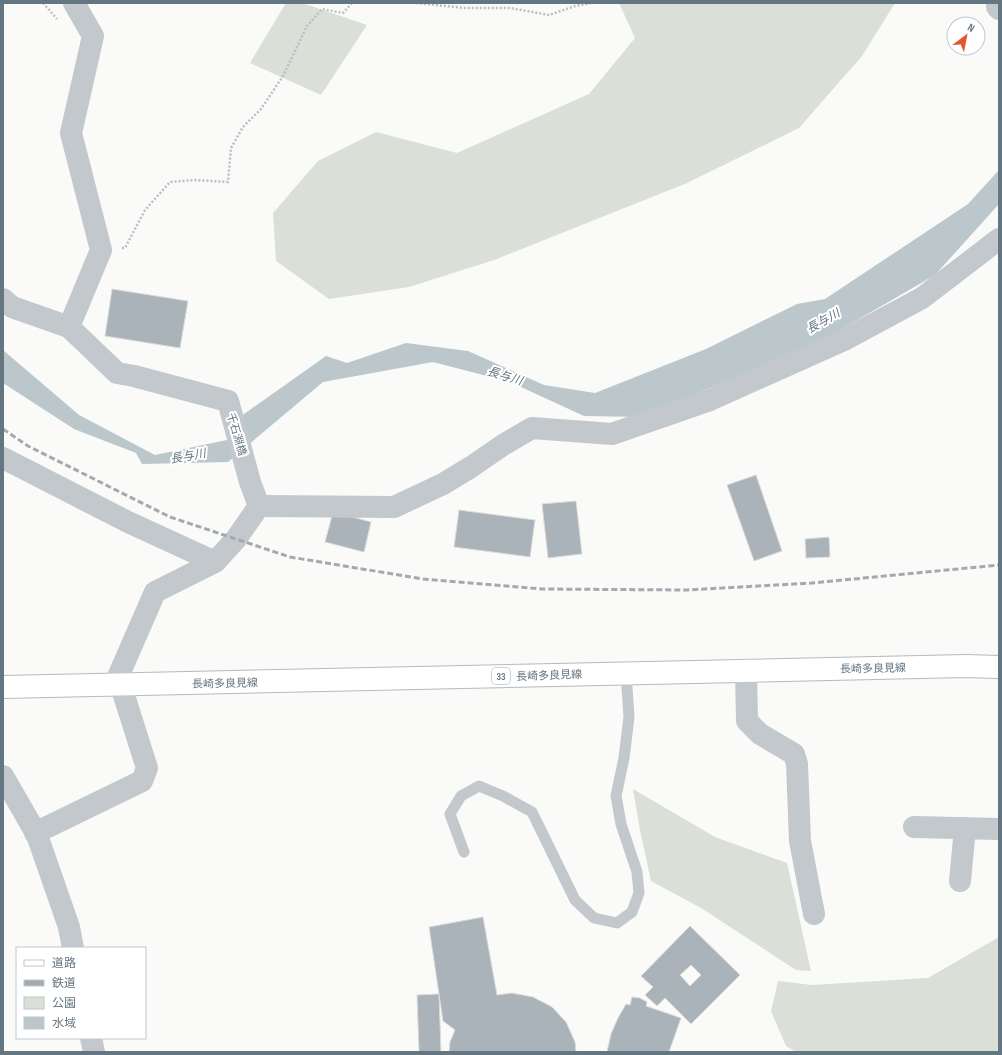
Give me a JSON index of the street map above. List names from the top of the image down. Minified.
{"streets":{"main road":["長崎多良見線","33"],"street":["千石淵橋"]},"water":["長与川"],"legend":["道路","鉄道","公園","水域"],"north":"top right"}
